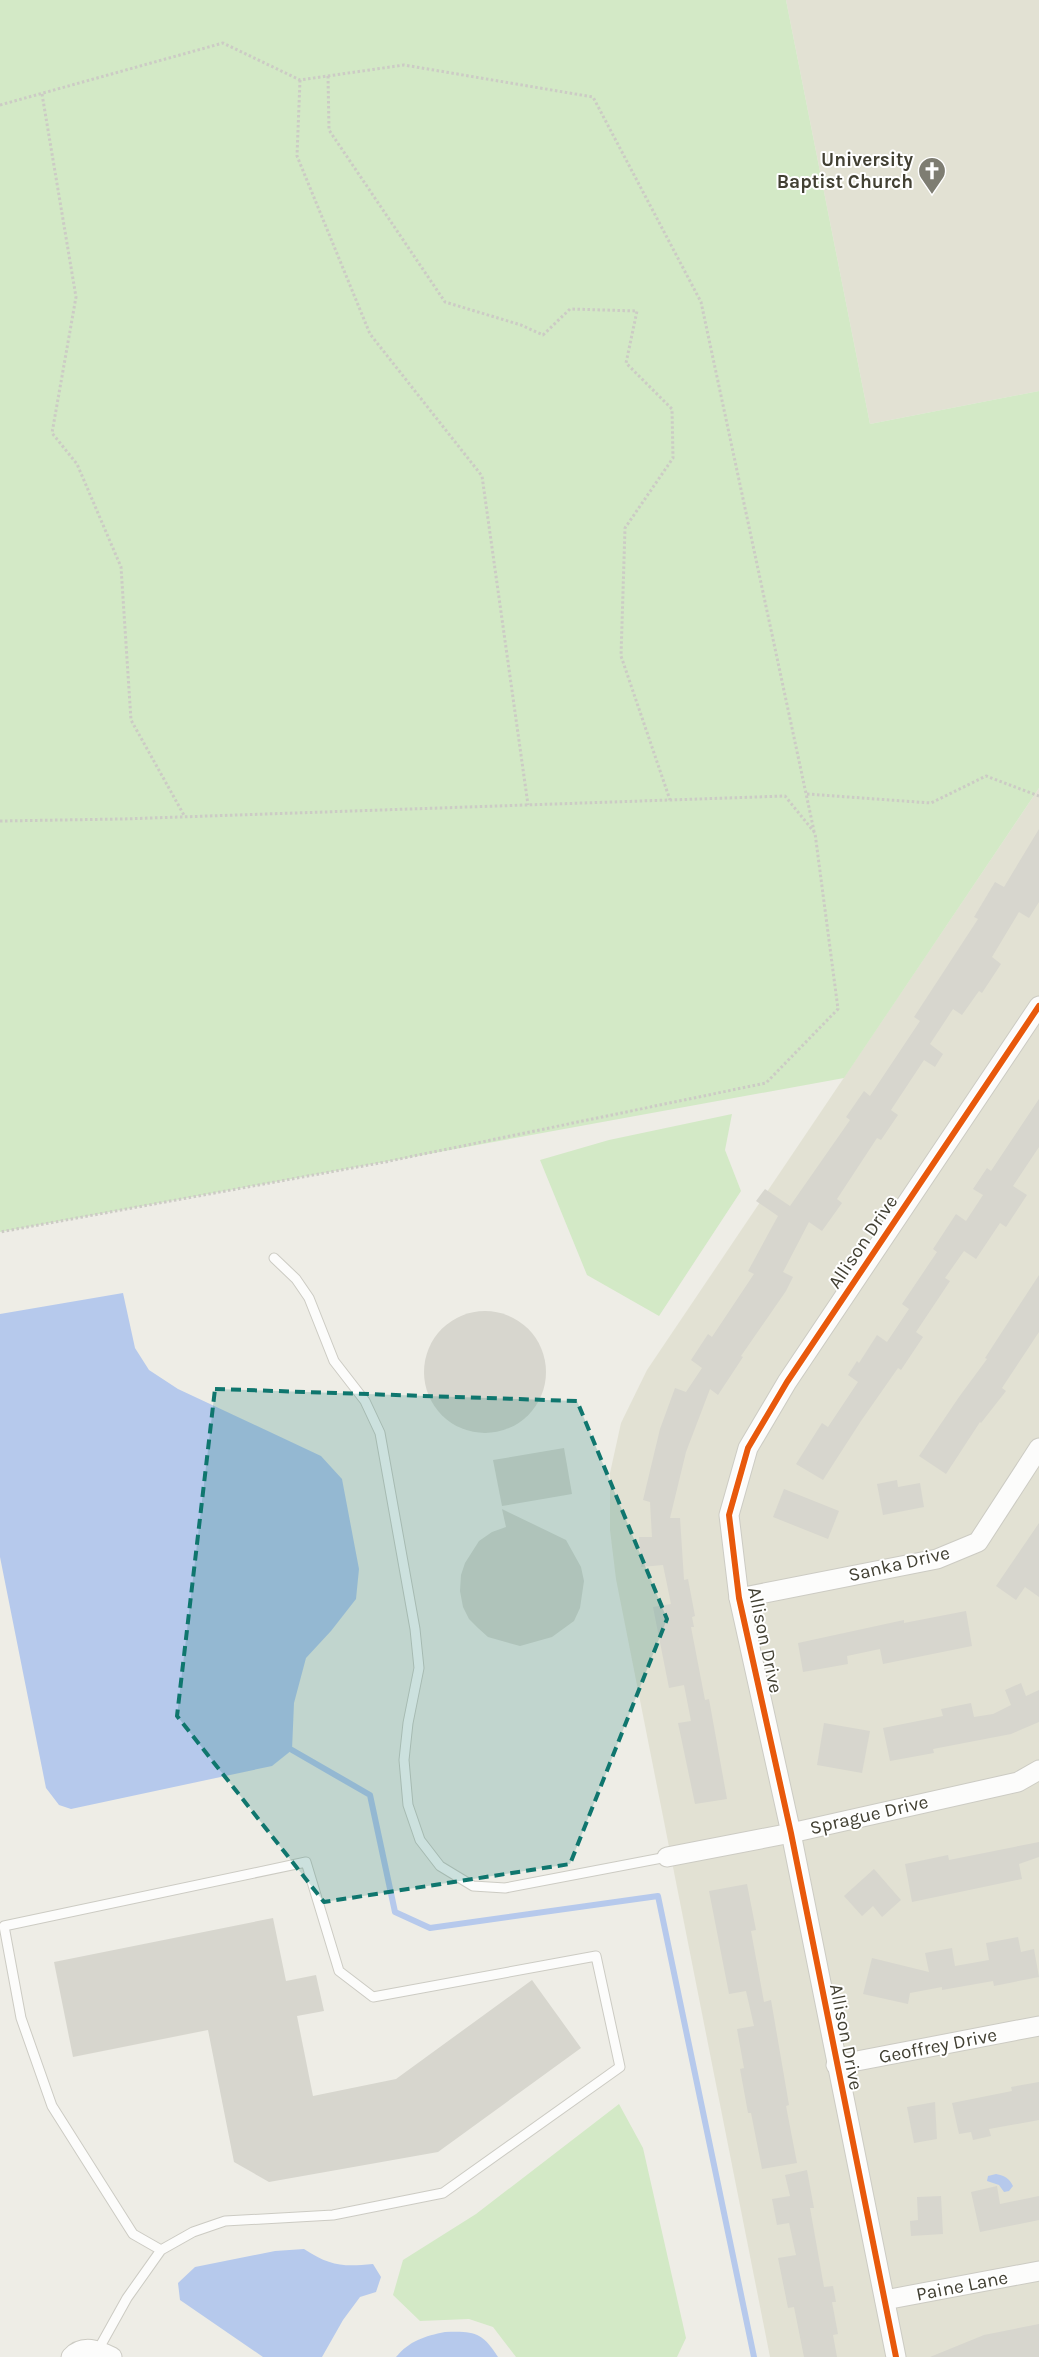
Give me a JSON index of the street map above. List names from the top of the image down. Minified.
{"streets":{"street":["Allison Drive","Sanka Drive","Sprague Drive","Geoffrey Drive","Paine Lane"]},"crossings":[["Allison Drive","Sanka Drive"],["Allison Drive","Sprague Drive"],["Allison Drive","Geoffrey Drive"],["Allison Drive","Paine Lane"]],"places":{"church":["University Baptist Church"]}}
